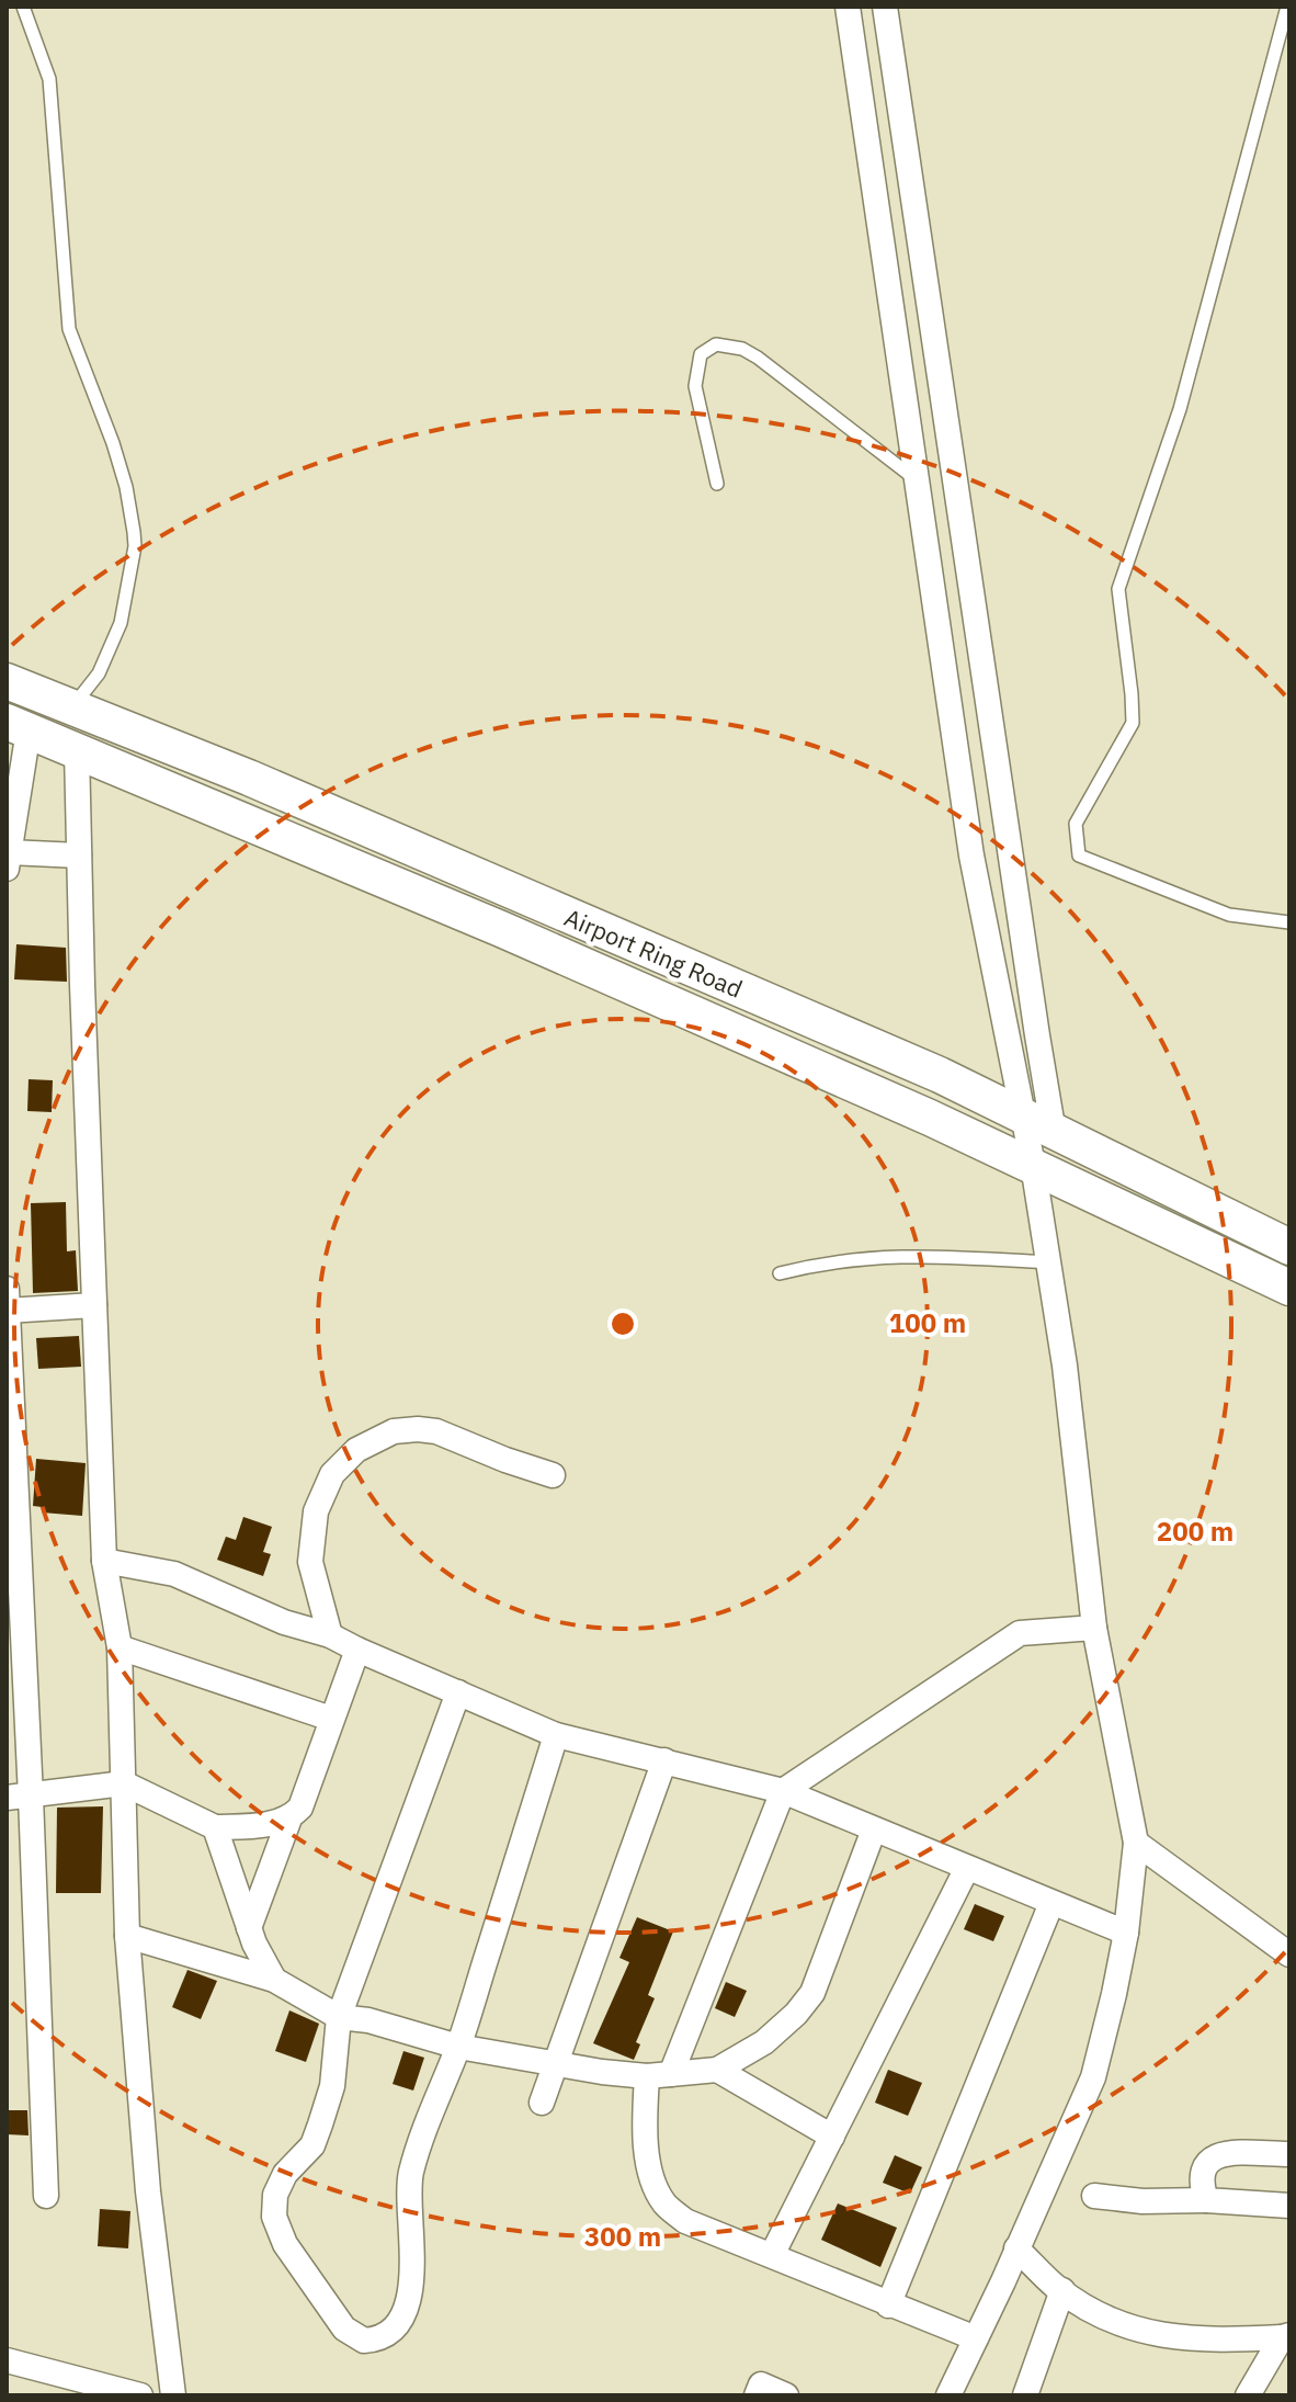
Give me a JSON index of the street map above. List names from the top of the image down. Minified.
{"streets":{"main road":["Airport Ring Road"]},"rings":["100 m","200 m","300 m"]}
